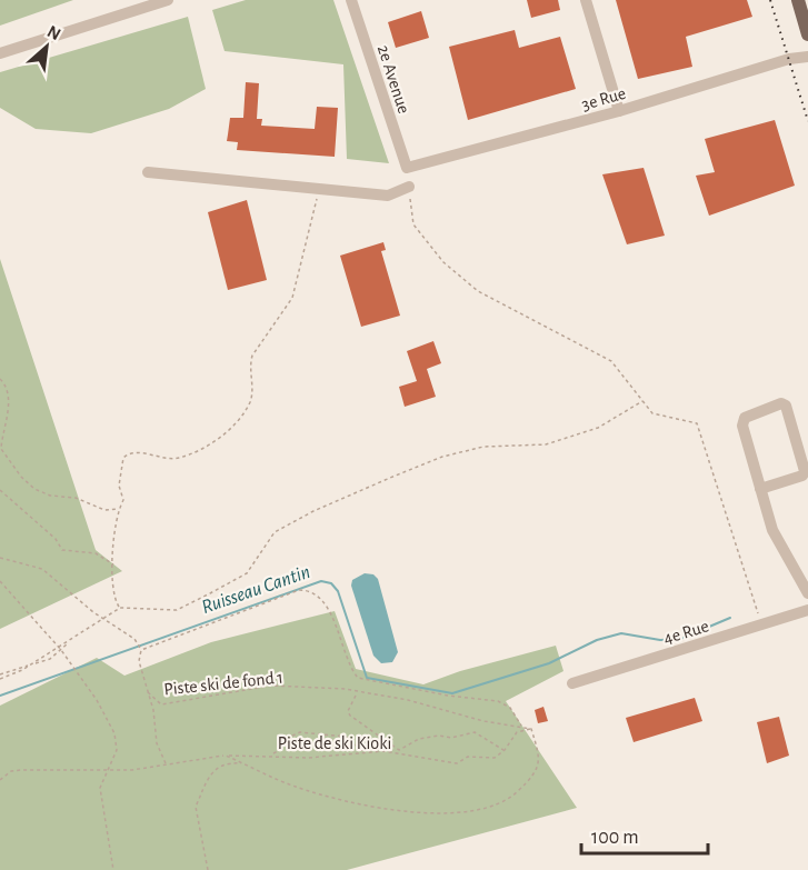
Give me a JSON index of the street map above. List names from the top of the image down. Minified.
{"streets":{"street":["2e Avenue","3e Rue","4e Rue"],"path":["Piste ski de fond 1","Piste de ski Kioki"]},"crossings":[["2e Avenue","3e Rue"]],"water":["Ruisseau Cantin"],"scale_bar":"100 m","north":"top right"}
